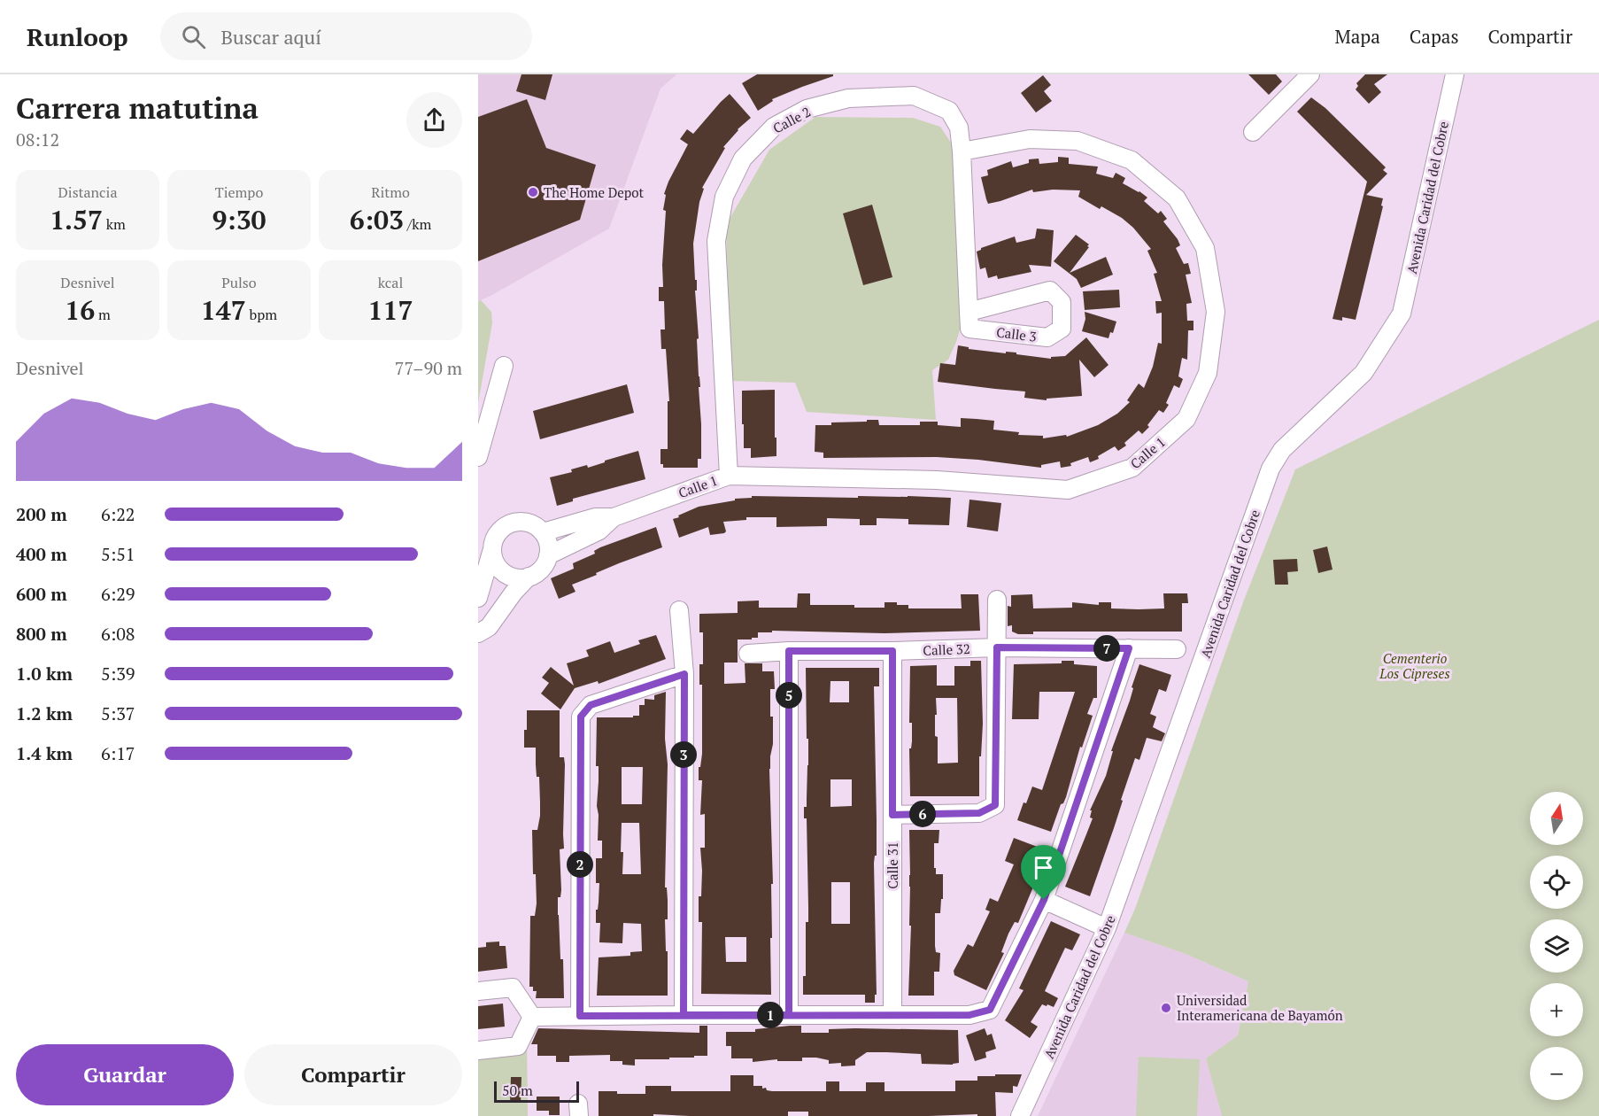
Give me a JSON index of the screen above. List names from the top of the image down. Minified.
{"streets":{"street":["Calle 2","Avenida Caridad del Cobre","Calle 3","Calle 1","Calle 32","Calle 31"]},"crossings":[["Calle 2","Calle 3"],["Calle 2","Calle 1"],["Calle 32","Calle 31"]],"parks":["Cementerio Los Cipreses"],"places":["The Home Depot","Universidad Interamericana de Bayamón"],"scale_bar":"50 m","north":"top","page":{"header":"Runloop","search":"Buscar aquí","nav":["Mapa","Capas","Compartir"],"heading":["Carrera matutina","08:12"],"stats":[["Distancia","1.57 km"],["Tiempo","9:30"],["Ritmo","6:03 /km"],["Desnivel","16 m"],["Pulso","147 bpm"],["kcal","117"]],"chart":["Desnivel","77–90 m"],"list":[{"name":"200 m","note":"6:22"},{"name":"400 m","note":"5:51"},{"name":"600 m","note":"6:29"},{"name":"800 m","note":"6:08"},{"name":"1.0 km","note":"5:39"},{"name":"1.2 km","note":"5:37"},{"name":"1.4 km","note":"6:17"}],"pins":["7","5","3","6","2","1"],"map_buttons":["+","−"],"buttons":["Guardar","Compartir"],"scale":"50 m"}}
